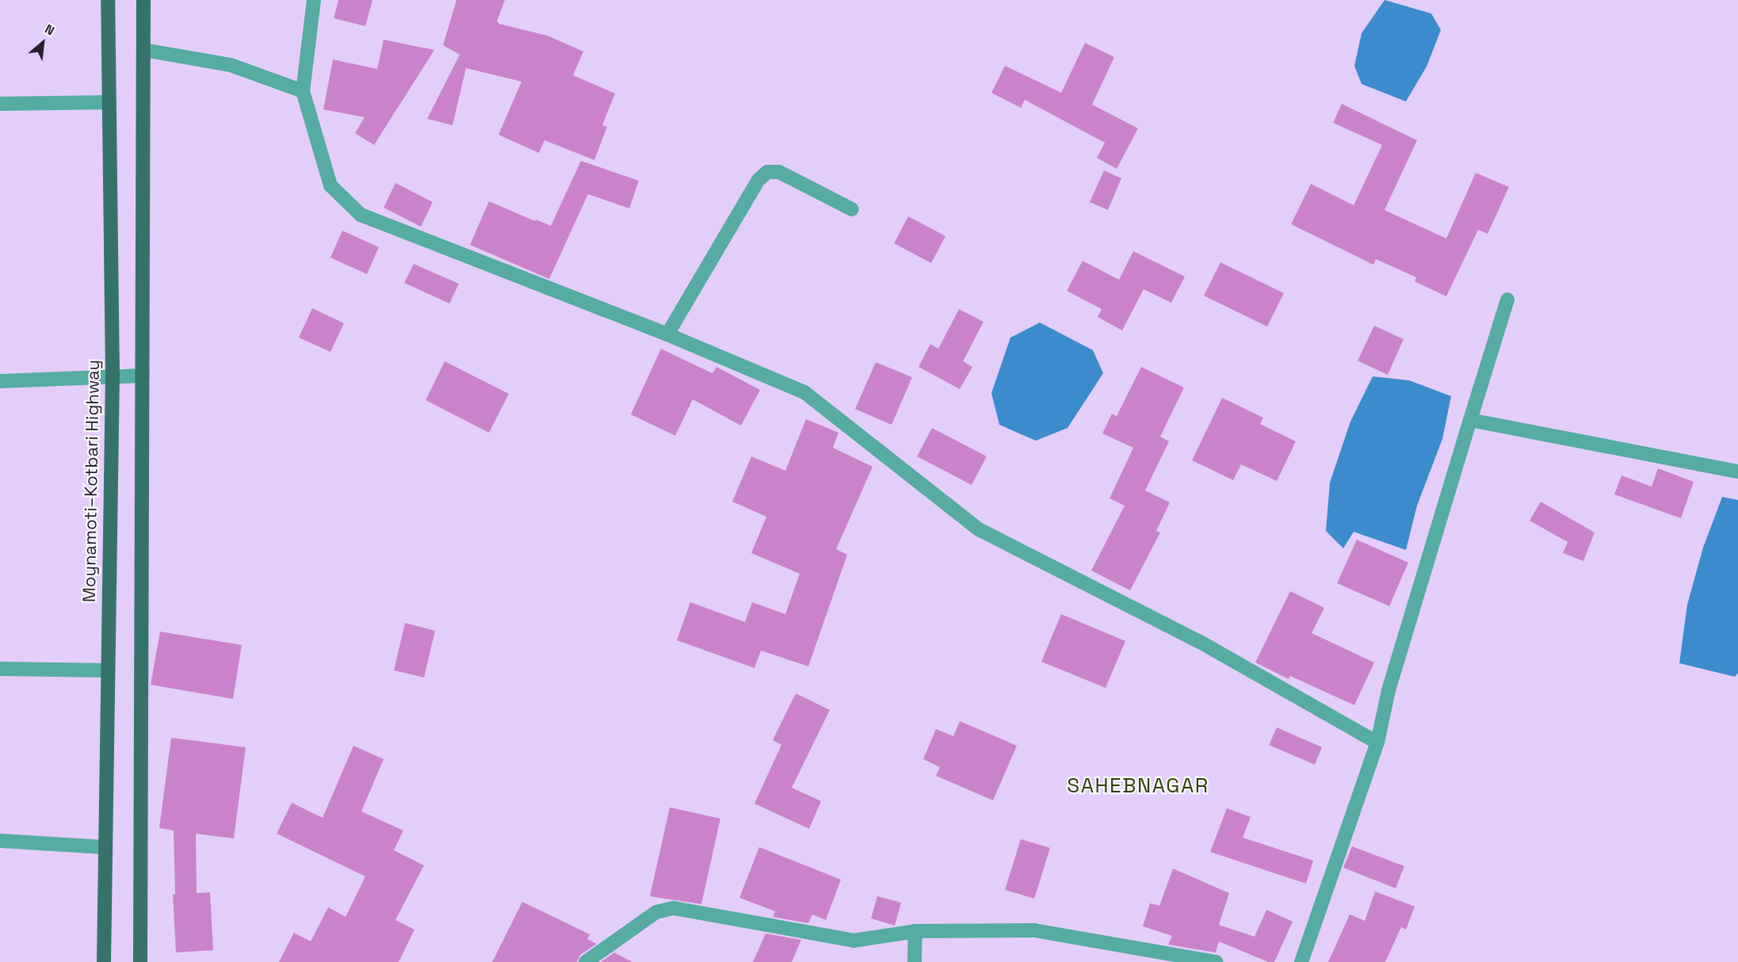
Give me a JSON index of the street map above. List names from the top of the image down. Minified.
{"streets":{"main road":["Moynamoti–Kotbari Highway"]},"districts":["SAHEBNAGAR"],"north":"top right"}
